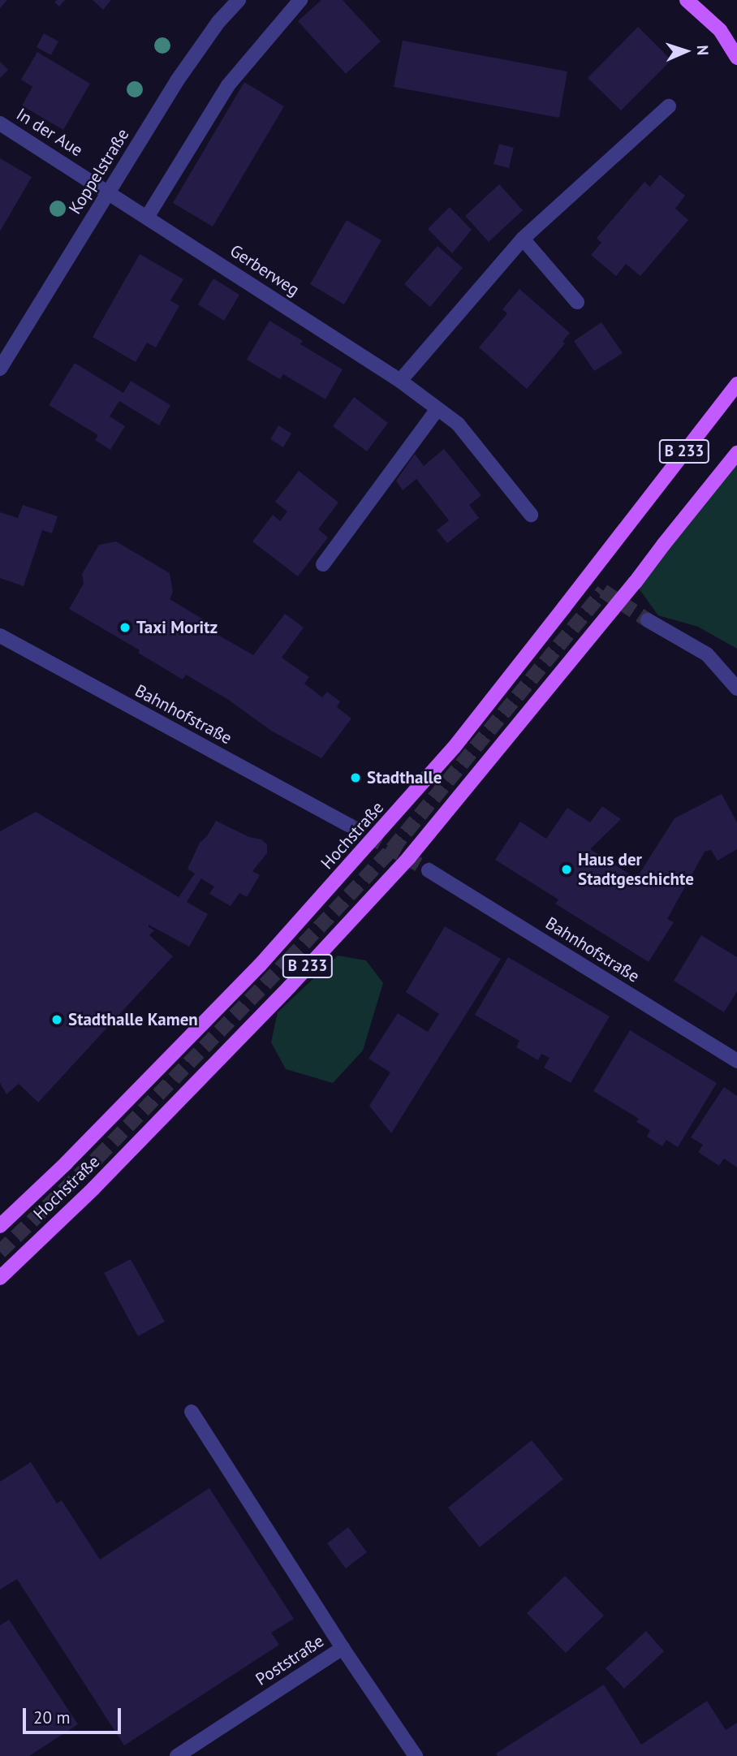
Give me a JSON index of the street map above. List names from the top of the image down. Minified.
{"streets":{"main road":["B 233","Hochstraße"],"street":["In der Aue","Koppelstraße","Gerberweg","Bahnhofstraße","Poststraße"]},"crossings":[["In der Aue","Koppelstraße"],["In der Aue","Gerberweg"],["Koppelstraße","Gerberweg"]],"places":["Taxi Moritz","Stadthalle","Haus der Stadtgeschichte","Stadthalle Kamen"],"scale_bar":"20 m","north":"right"}
